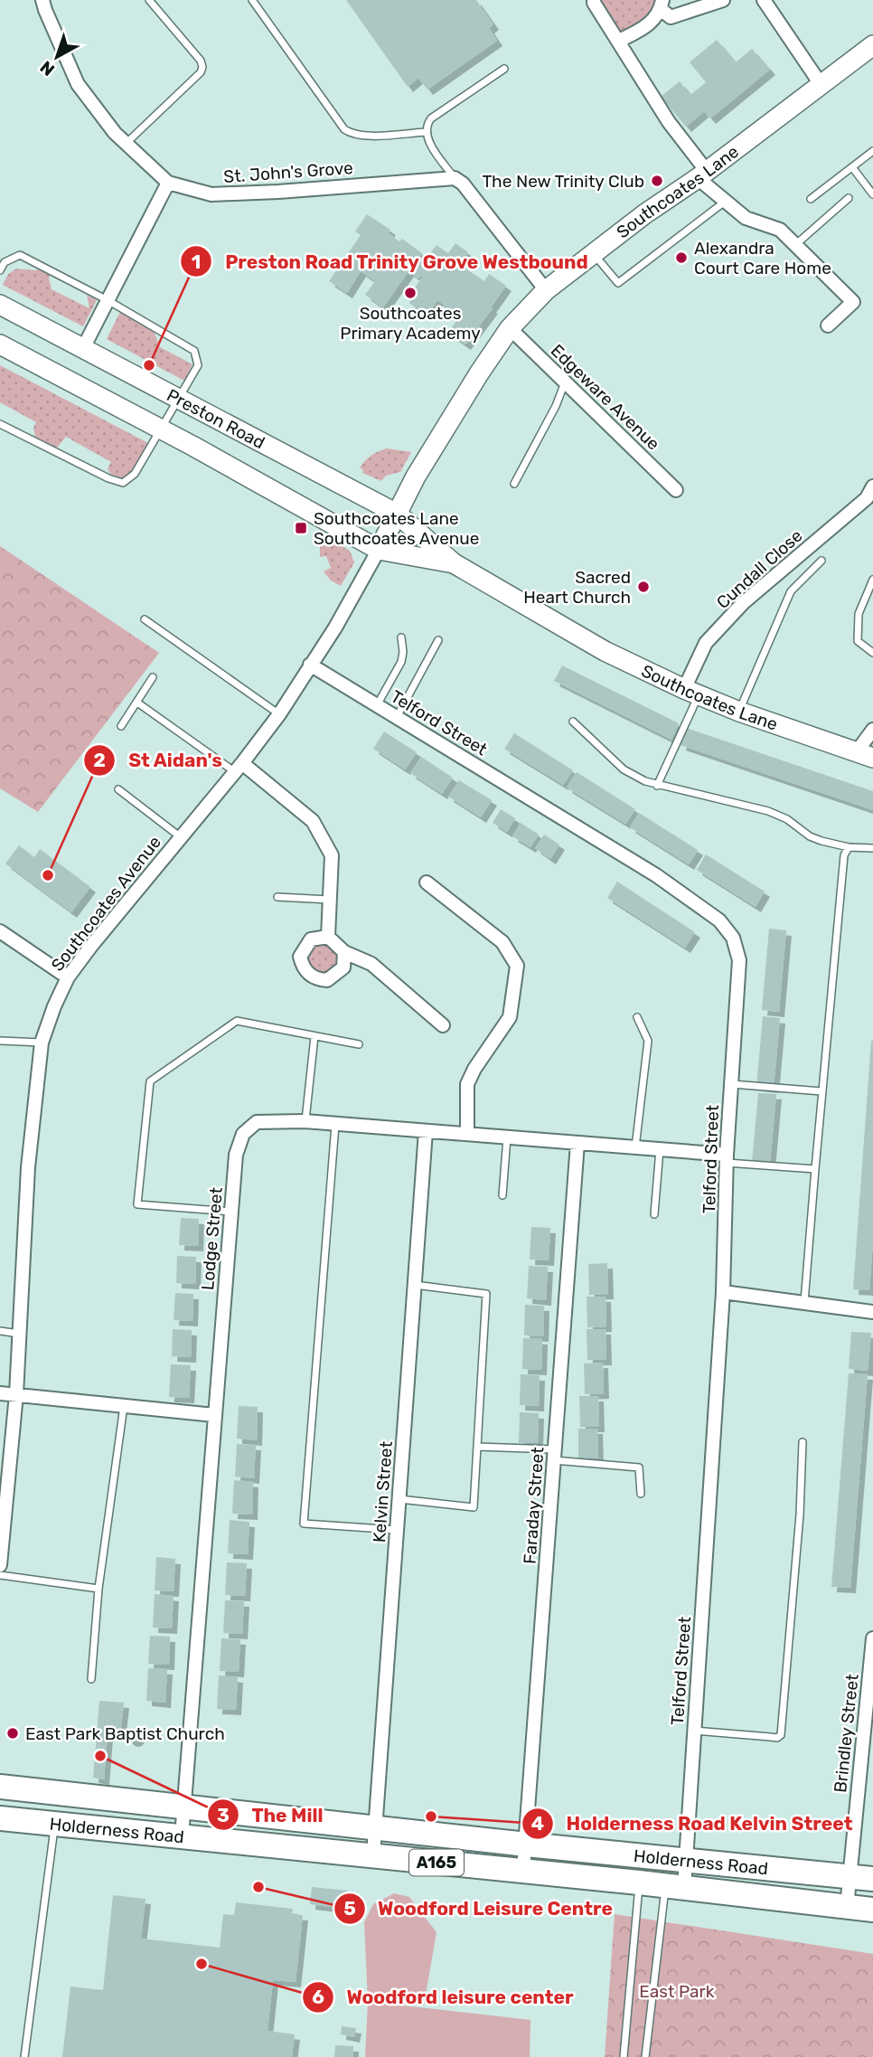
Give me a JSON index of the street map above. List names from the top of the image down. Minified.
{"streets":{"highway":["Holderness Road","A165"],"street":["St. John's Grove","Southcoates Lane","Edgeware Avenue","Preston Road","Cundall Close","Telford Street","Southcoates Avenue","Lodge Street","Kelvin Street","Faraday Street","Brindley Street"]},"crossings":[["Southcoates Lane","Edgeware Avenue"],["Southcoates Lane","Preston Road"],["Southcoates Lane","Cundall Close"],["Southcoates Lane","Southcoates Avenue"],["Preston Road","Southcoates Avenue"],["Telford Street","Southcoates Avenue"],["Telford Street","Lodge Street"],["Telford Street","Holderness Road"],["Lodge Street","Kelvin Street"],["Lodge Street","Faraday Street"],["Lodge Street","Holderness Road"],["Kelvin Street","Holderness Road"],["Faraday Street","Holderness Road"],["Brindley Street","Holderness Road"]],"parks":["East Park"],"places":{"other":["The New Trinity Club","Alexandra Court Care Home","Southcoates Primary Academy","Preston Road Trinity Grove Westbound","Sacred Heart Church","St Aidan's","East Park Baptist Church","The Mill","Holderness Road Kelvin Street","Woodford Leisure Centre","Woodford leisure center"],"transit":["Southcoates Lane Southcoates Avenue"]},"north":"bottom left"}
